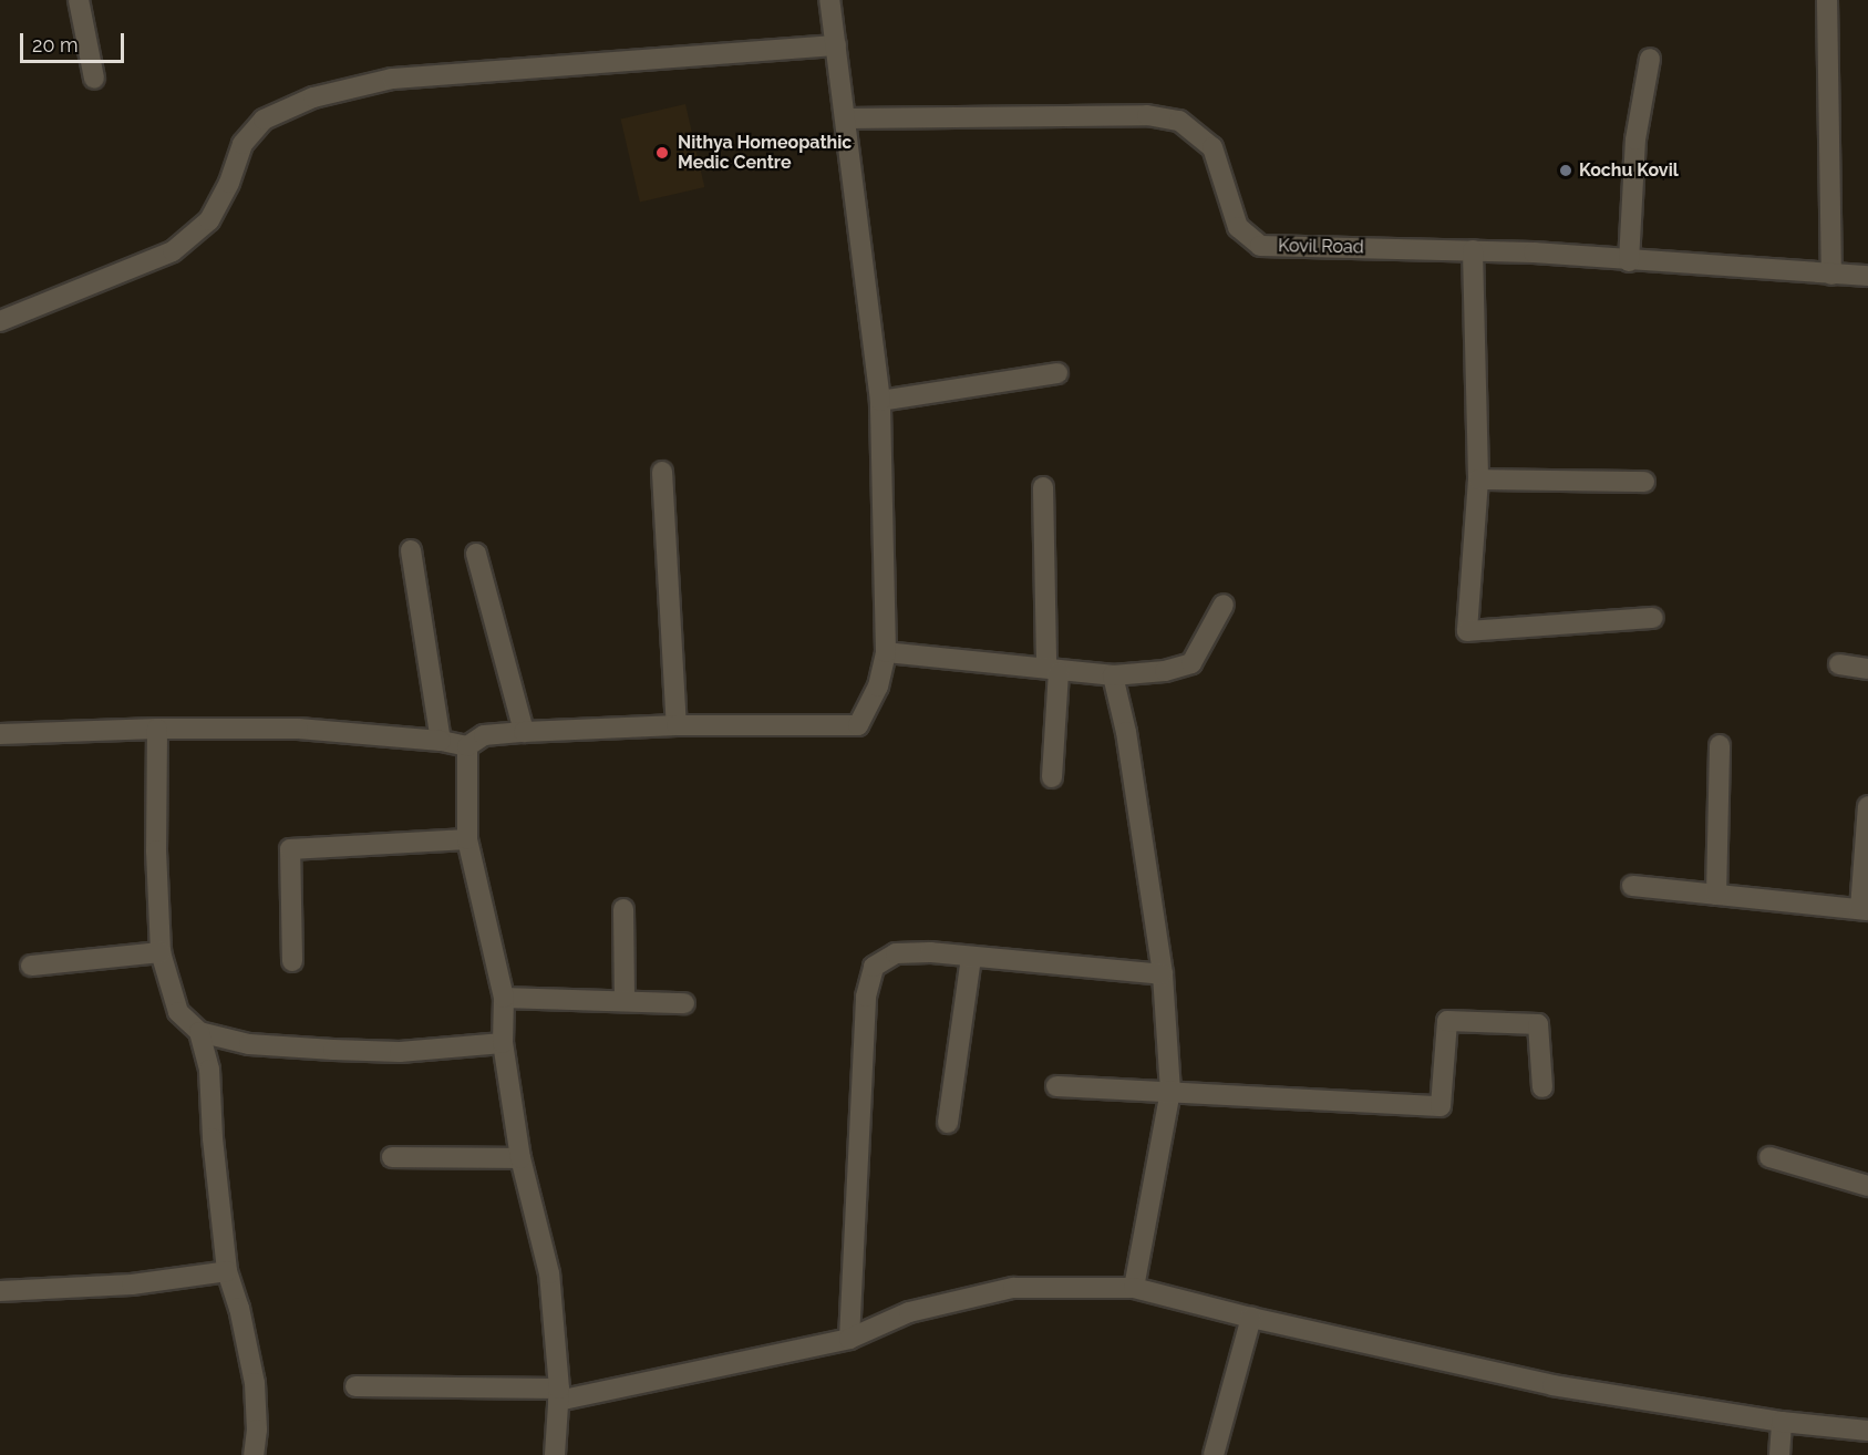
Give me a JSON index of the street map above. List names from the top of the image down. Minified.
{"streets":{"street":["Kovil Road"]},"places":["Nithya Homeopathic Medic Centre","Kochu Kovil"],"scale_bar":"20 m"}
